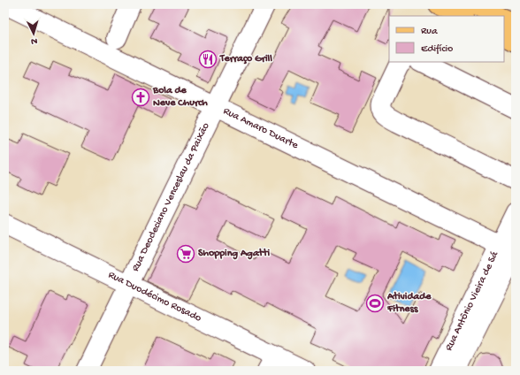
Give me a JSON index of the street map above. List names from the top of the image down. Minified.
{"streets":{"street":["Rua Amaro Duarte","Rua Deocleciano Venceslau da Paixão","Rua Duodécimo Rosado","Rua Antônio Vieira de Sá"]},"crossings":[["Rua Amaro Duarte","Rua Deocleciano Venceslau da Paixão"],["Rua Amaro Duarte","Rua Antônio Vieira de Sá"],["Rua Deocleciano Venceslau da Paixão","Rua Duodécimo Rosado"]],"places":{"restaurant":["Terraço Grill"],"church":["Bola de Neve Church"],"supermarket":["Shopping Agatti"],"sports":["Atividade Fitness"]},"legend":["Rua","Edifício"],"north":"bottom"}
